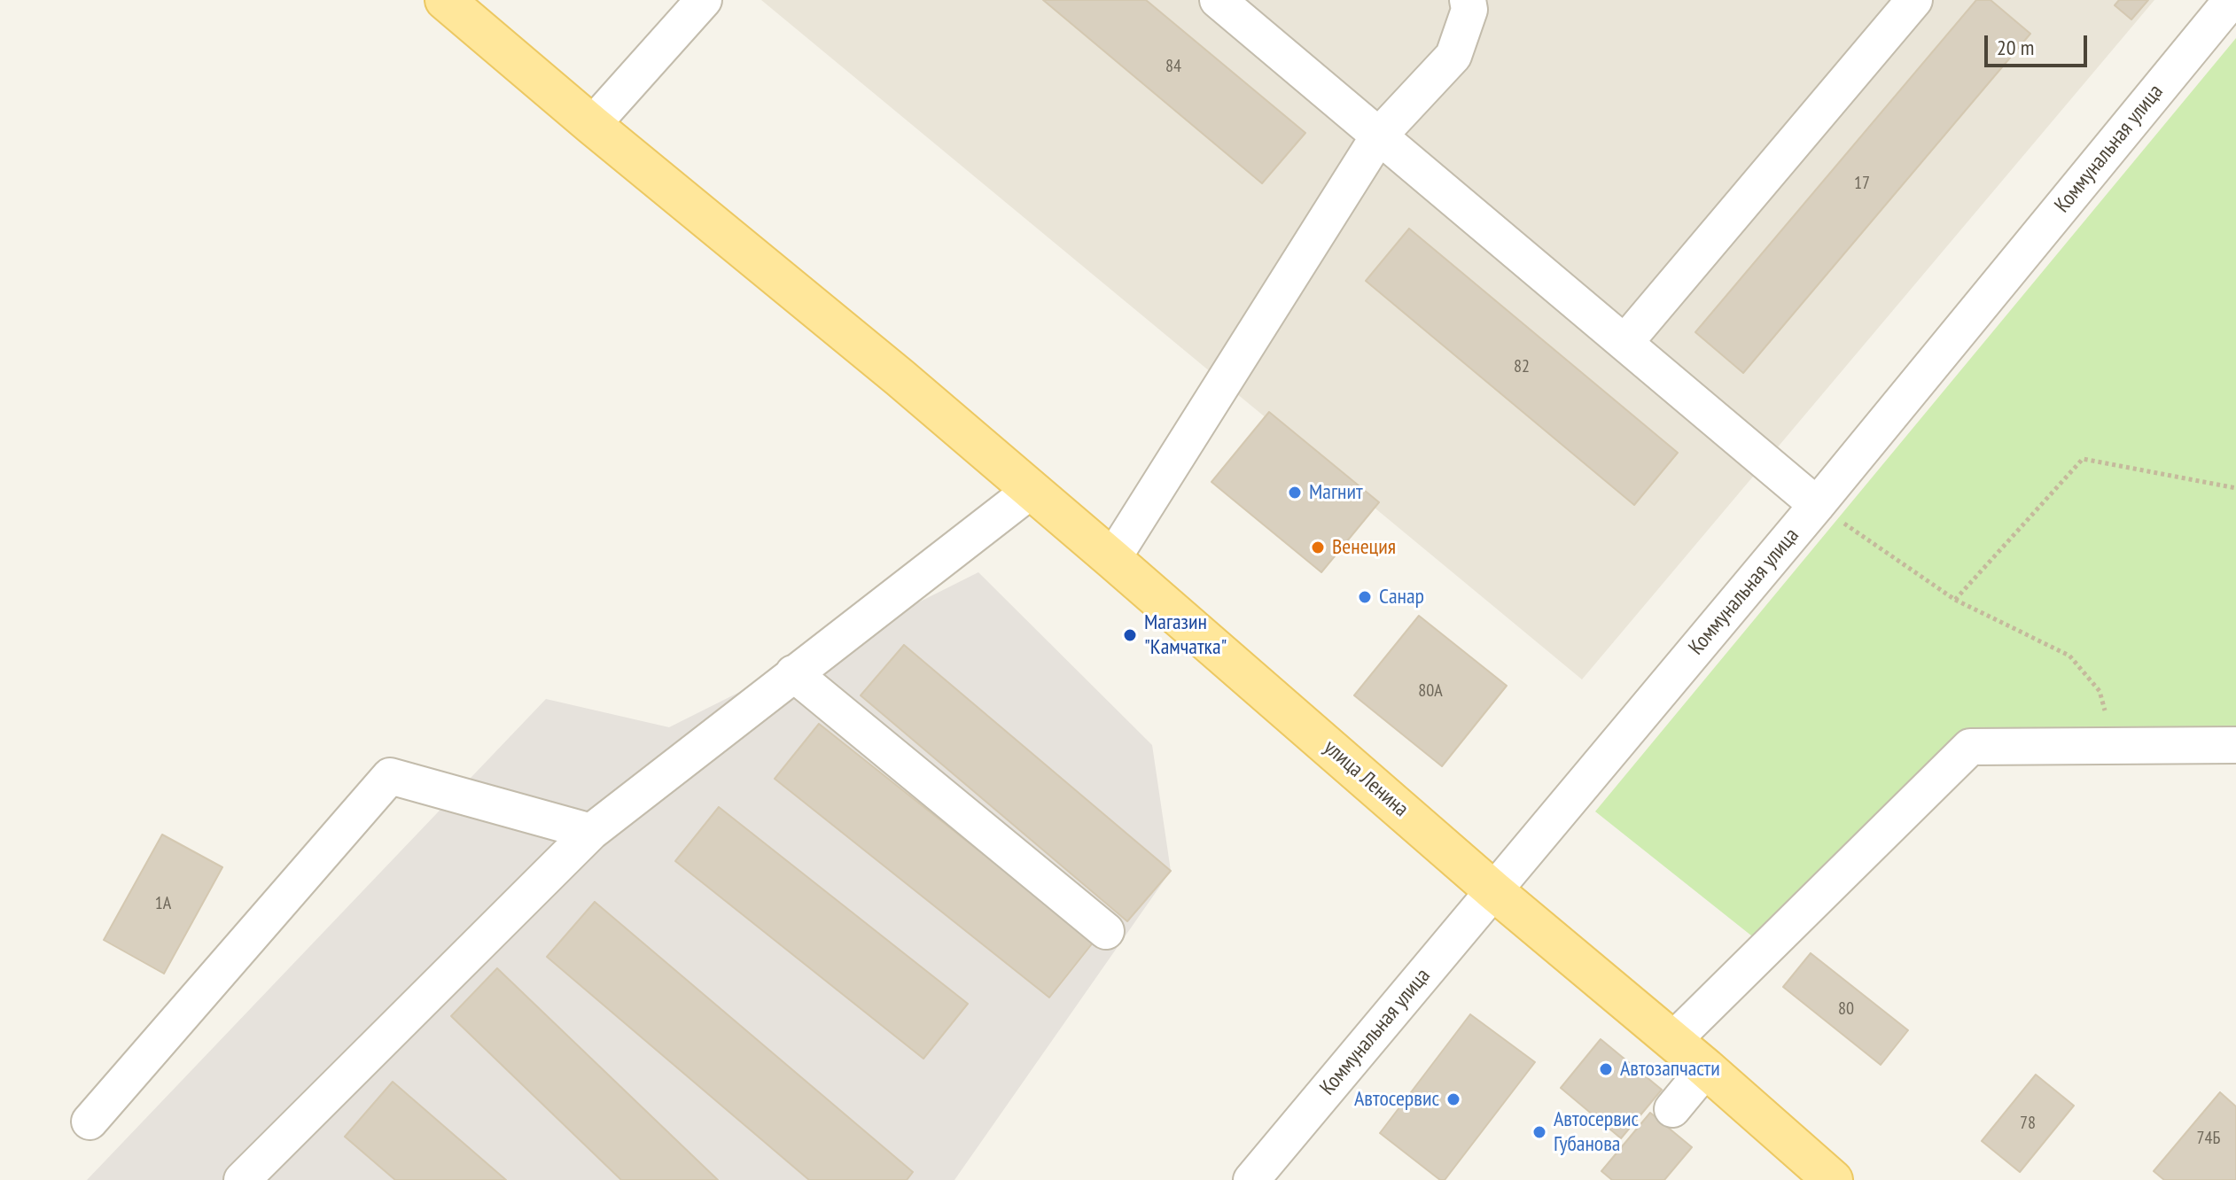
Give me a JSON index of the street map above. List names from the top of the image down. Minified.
{"streets":{"main road":["улица Ленина"],"street":["Коммунальная улица"]},"crossings":[["Коммунальная улица","улица Ленина"]],"places":["Магнит","Венеция","Санар","Магазин \"Камчатка\"","Автозапчасти","Автосервис","Автосервис Губанова"],"house_numbers":["84","17","82","80А","1А","80","78","74Б"],"scale_bar":"20 m"}
